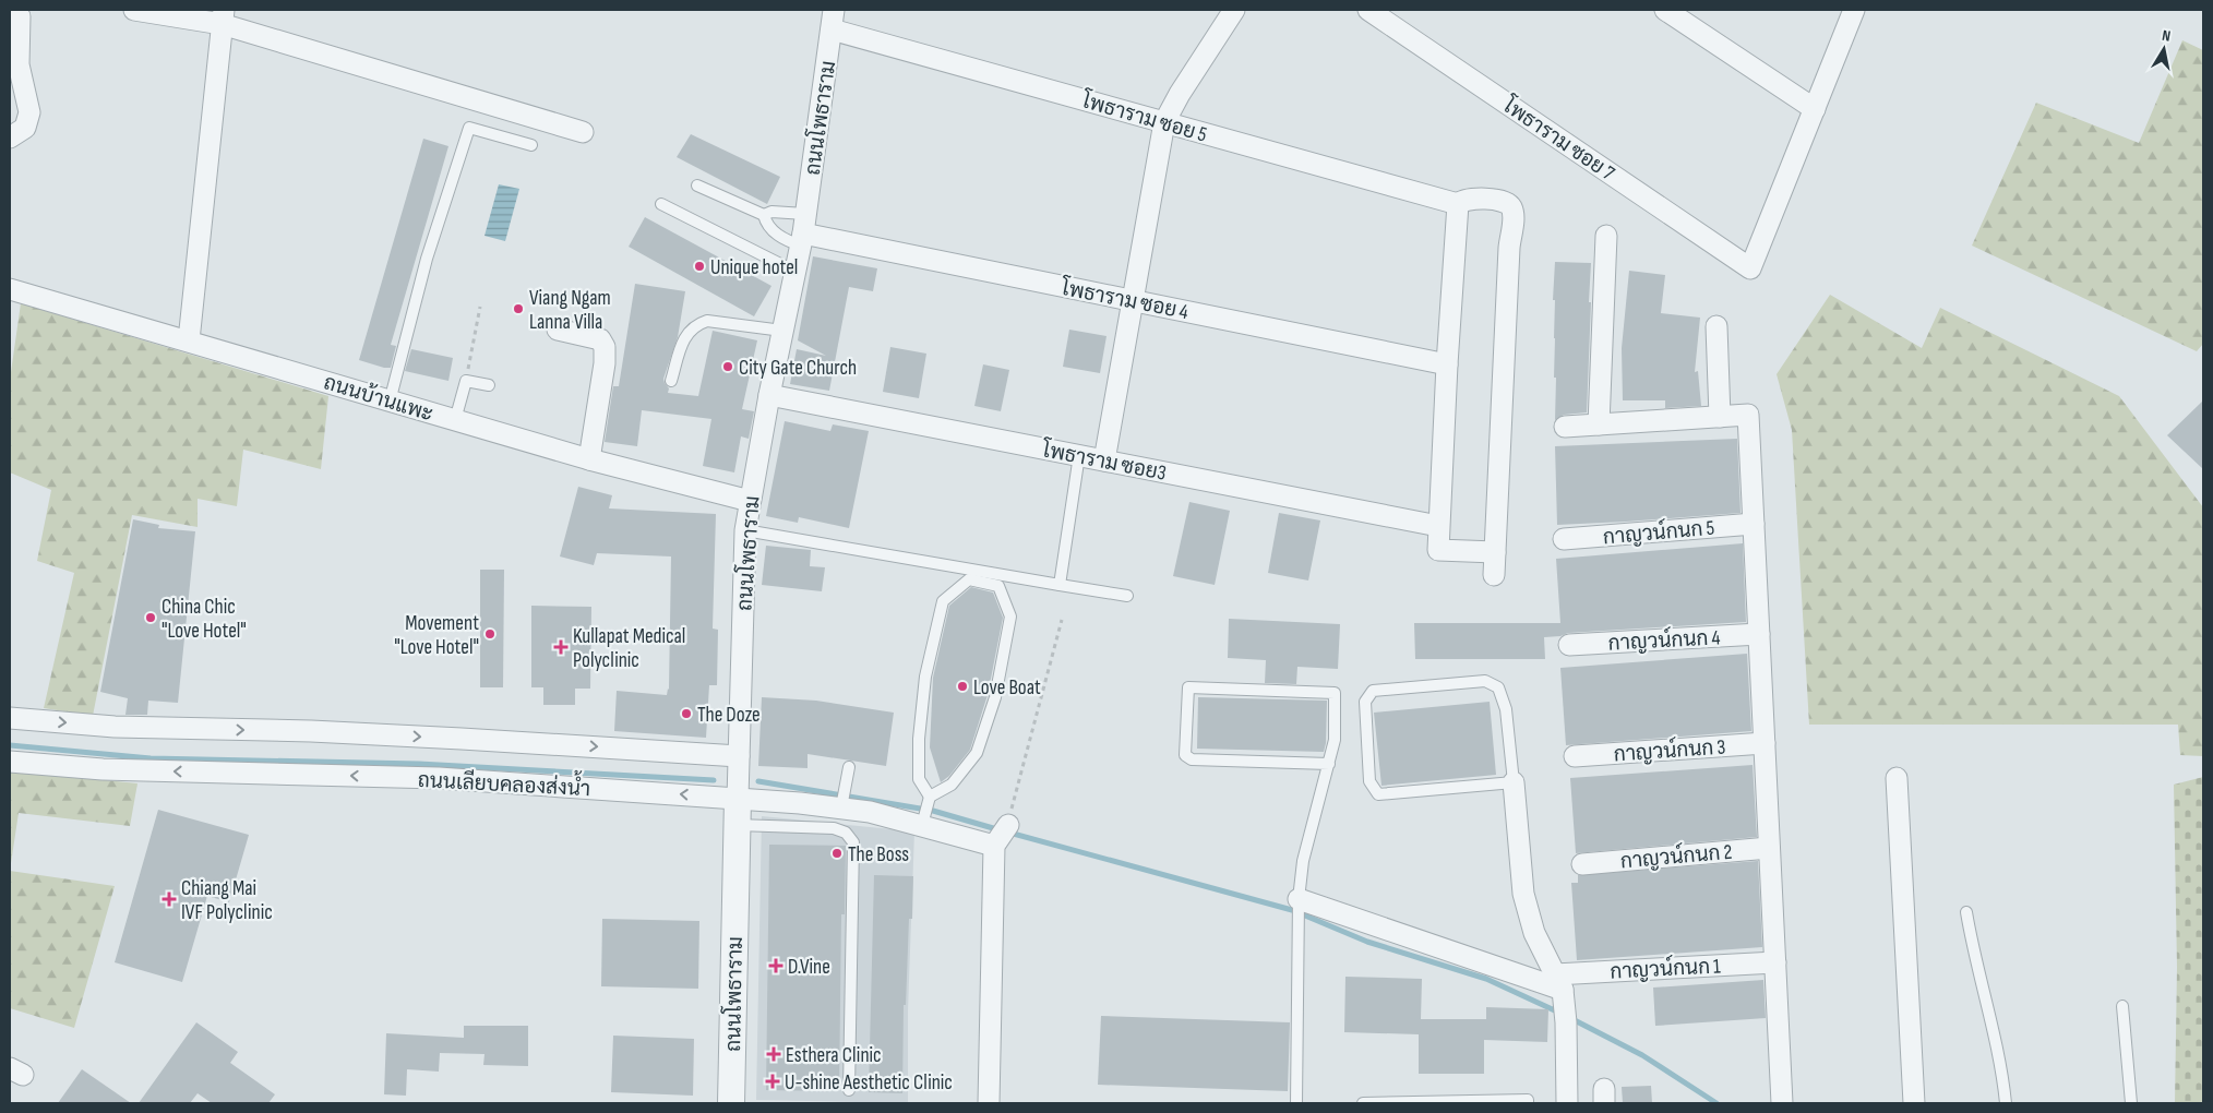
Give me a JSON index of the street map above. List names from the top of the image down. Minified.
{"streets":{"street":["โพธาราม ซอย 5","ถนนโพธาราม","โพธาราม ซอย 7","โพธาราม ซอย 4","ถนนบ้านแพะ","โพธาราม ซอย3","กาญวน์กนก 5","กาญวน์กนก 4","กาญวน์กนก 3","ถนนเลียบคลองส่งน้ำ","กาญวน์กนก 2","กาญวน์กนก 1"]},"crossings":[["โพธาราม ซอย 5","ถนนโพธาราม"],["ถนนโพธาราม","โพธาราม ซอย 4"],["ถนนโพธาราม","ถนนบ้านแพะ"],["ถนนโพธาราม","โพธาราม ซอย3"],["ถนนโพธาราม","ถนนเลียบคลองส่งน้ำ"]],"places":{"other":["Unique hotel","Viang Ngam Lanna Villa","City Gate Church","China Chic \"Love Hotel\"","Movement \"Love Hotel\"","Love Boat","The Doze","The Boss"],"health":["Kullapat Medical Polyclinic","Chiang Mai IVF Polyclinic","D.Vine","Esthera Clinic","U-shine Aesthetic Clinic"]},"north":"top"}
